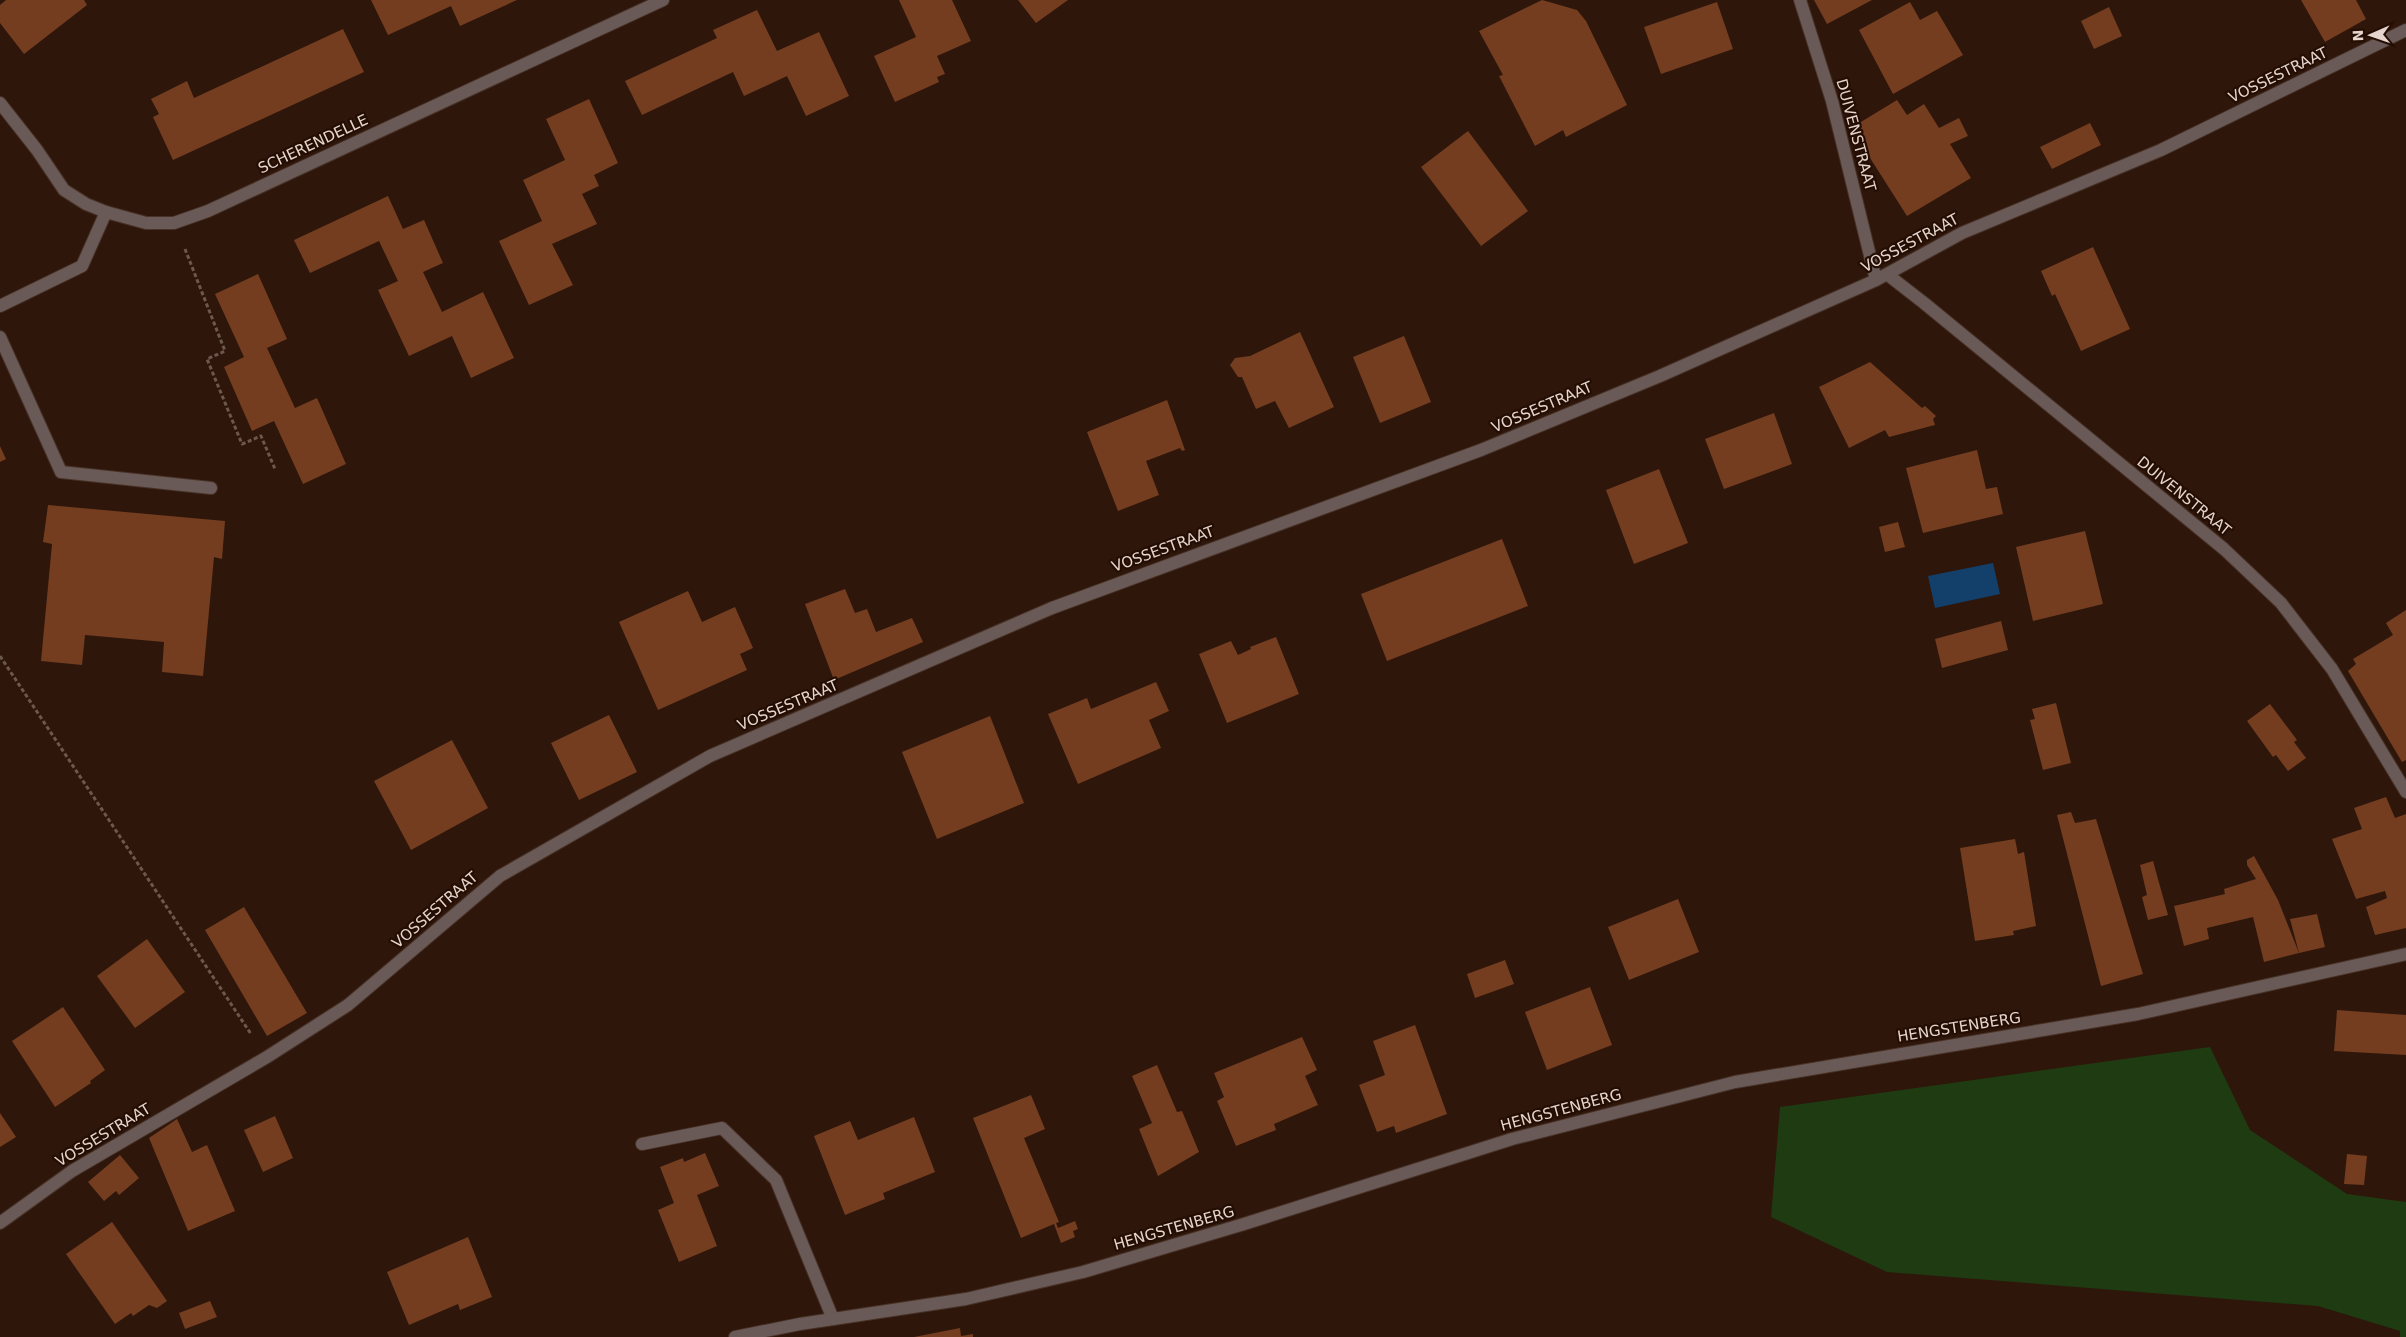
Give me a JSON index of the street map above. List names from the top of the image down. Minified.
{"streets":{"street":["VOSSESTRAAT","DUIVENSTRAAT","SCHERENDELLE","HENGSTENBERG"]},"crossings":[["VOSSESTRAAT","DUIVENSTRAAT"]],"north":"left"}
